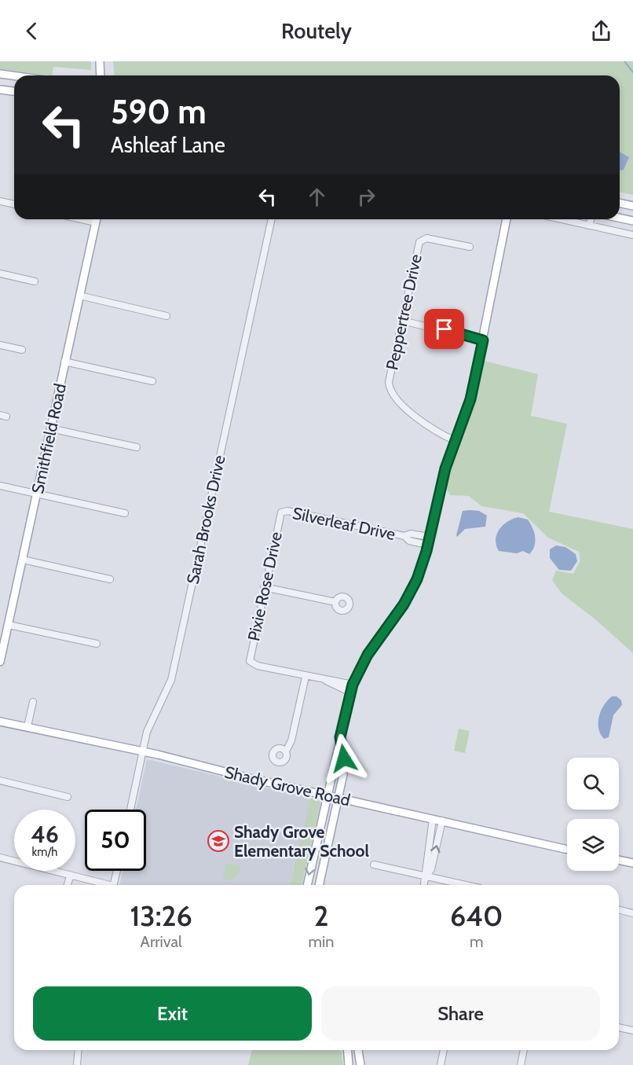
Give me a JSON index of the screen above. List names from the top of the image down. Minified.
{"streets":{"main road":["Smithfield Road","Shady Grove Road"],"street":["Peppertree Drive","Sarah Brooks Drive","Silverleaf Drive","Pixie Rose Drive"]},"crossings":[["Sarah Brooks Drive","Shady Grove Road"],["Silverleaf Drive","Pixie Rose Drive"]],"places":{"school or university":["Shady Grove Elementary School"]},"page":{"header":"Routely","turn":["590 m","Ashleaf Lane"],"speed":"46 km/h","limit":"50","eta":["13:26","Arrival","2","min","640","m"],"buttons":["Exit","Share"]}}
